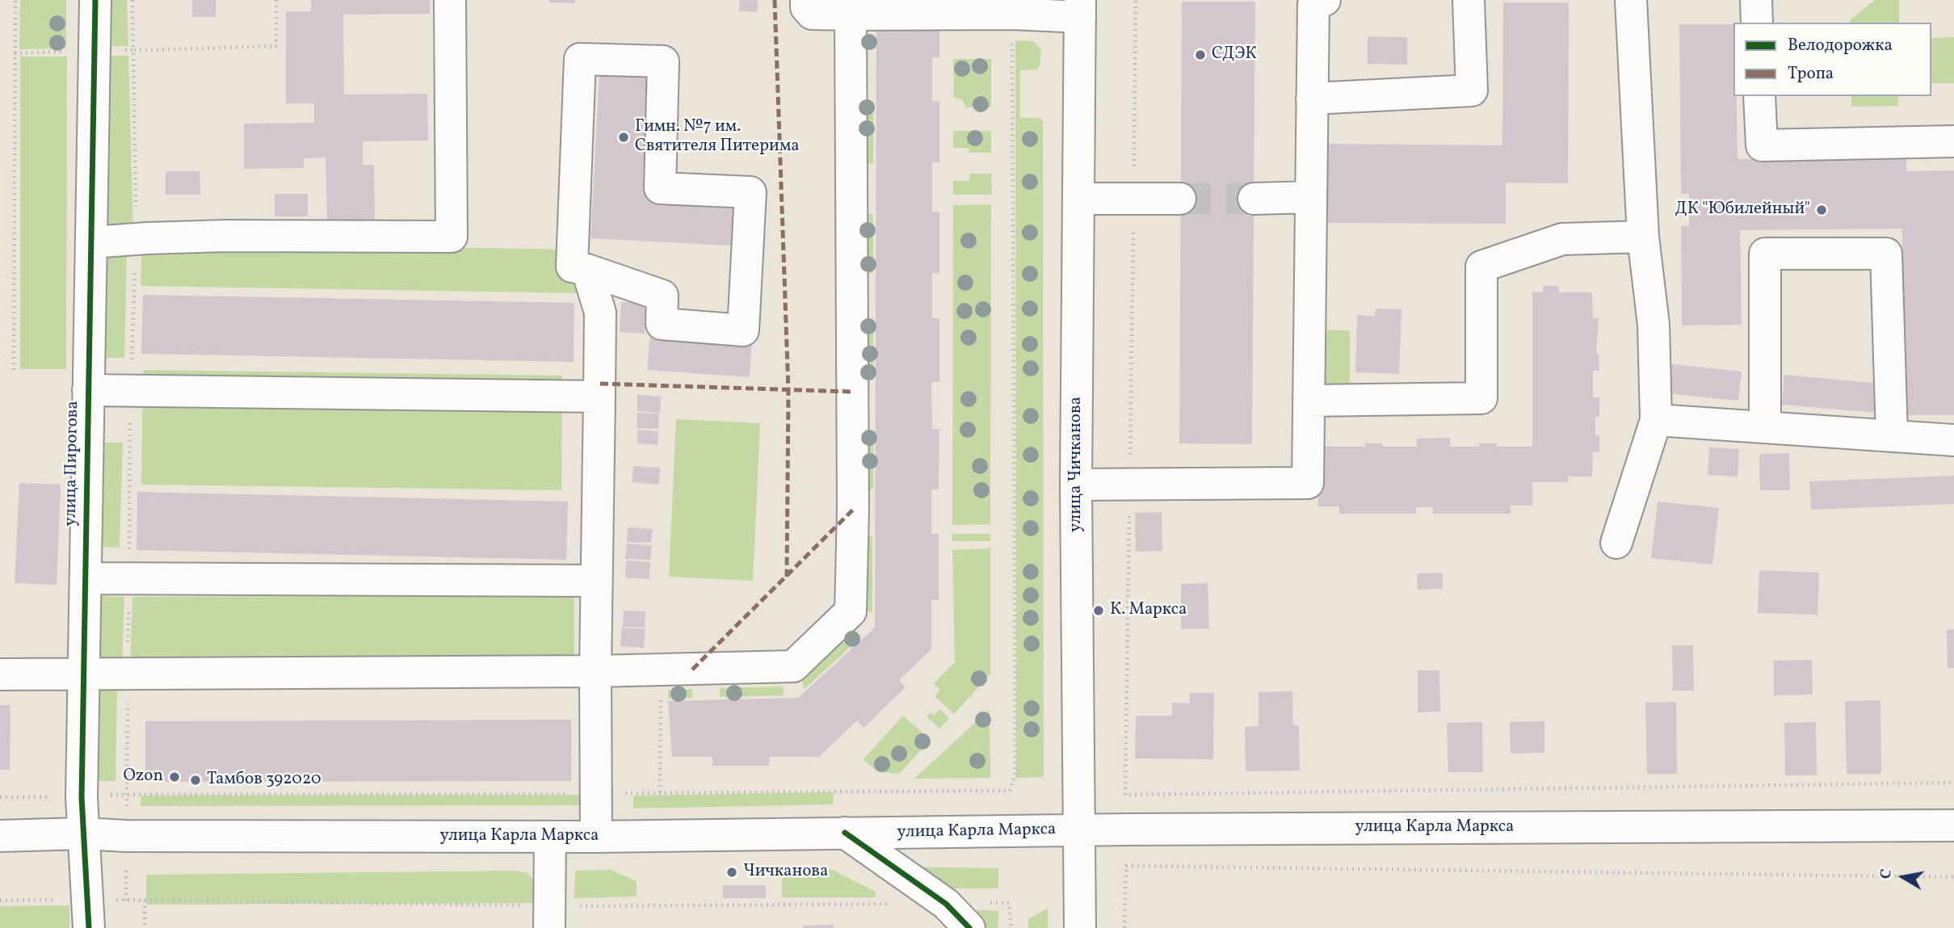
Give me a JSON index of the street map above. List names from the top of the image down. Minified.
{"streets":{"main road":["улица Пирогова","улица Чичканова","улица Карла Маркса"]},"crossings":[["улица Пирогова","улица Карла Маркса"],["улица Чичканова","улица Карла Маркса"]],"places":["СДЭК","Гимн. №7 им. Святителя Питерима","ДК \"Юбилейный\"","К. Маркса","Ozon","Тамбов 392020","Чичканова"],"legend":["Велодорожка","Тропа"],"north":"left"}
